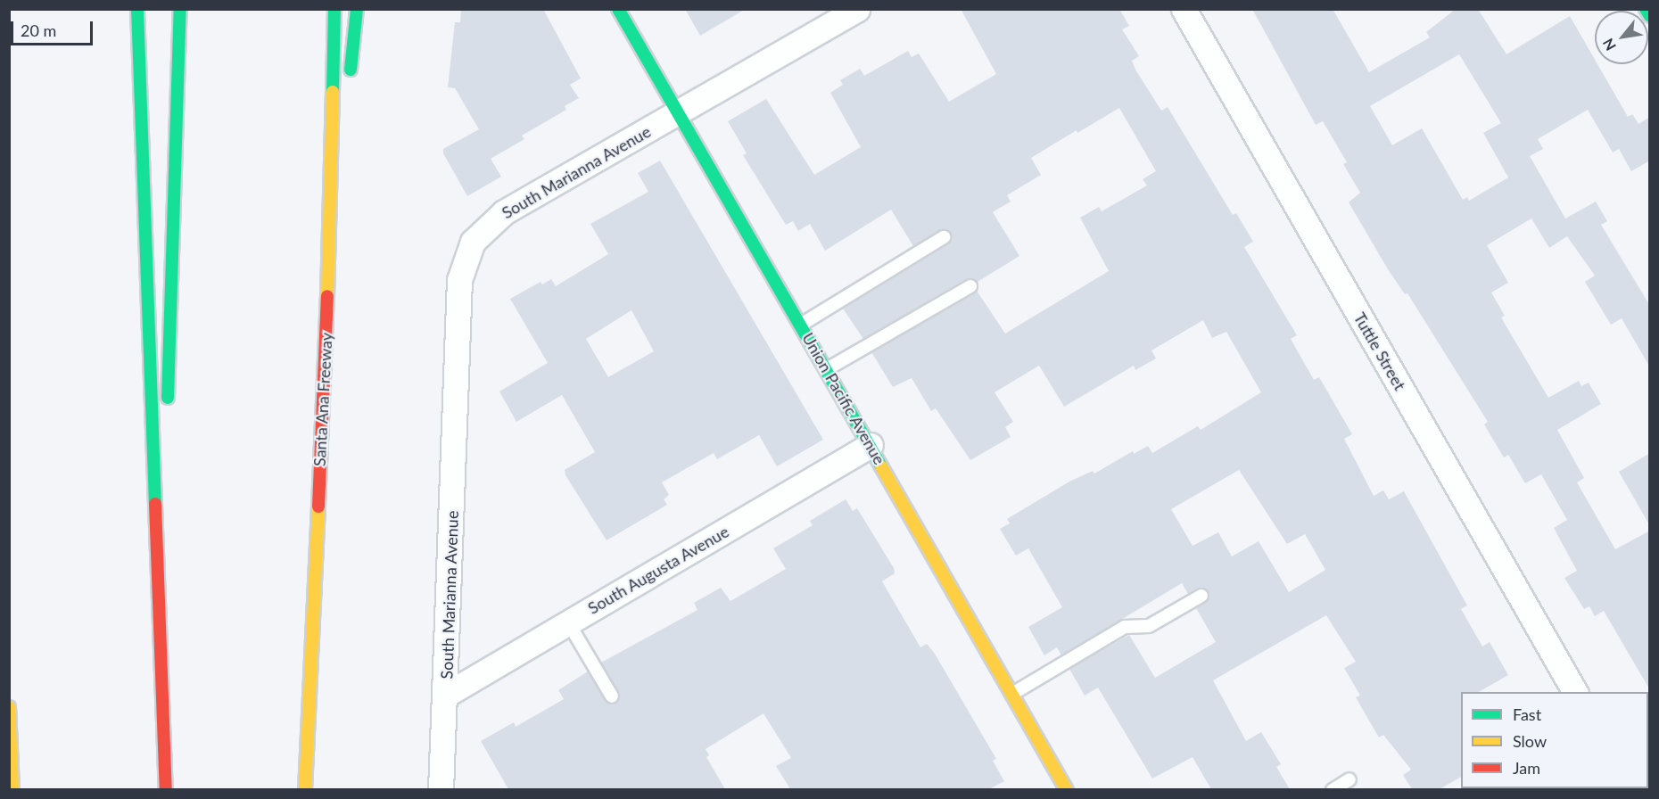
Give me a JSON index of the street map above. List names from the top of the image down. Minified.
{"streets":{"main road":["Union Pacific Avenue","Santa Ana Freeway"],"street":["South Marianna Avenue","Tuttle Street","South Augusta Avenue"]},"crossings":[["South Marianna Avenue","Union Pacific Avenue"],["South Marianna Avenue","South Augusta Avenue"],["Union Pacific Avenue","South Augusta Avenue"]],"legend":["Fast","Slow","Jam"],"scale_bar":"20 m","north":"bottom left"}
